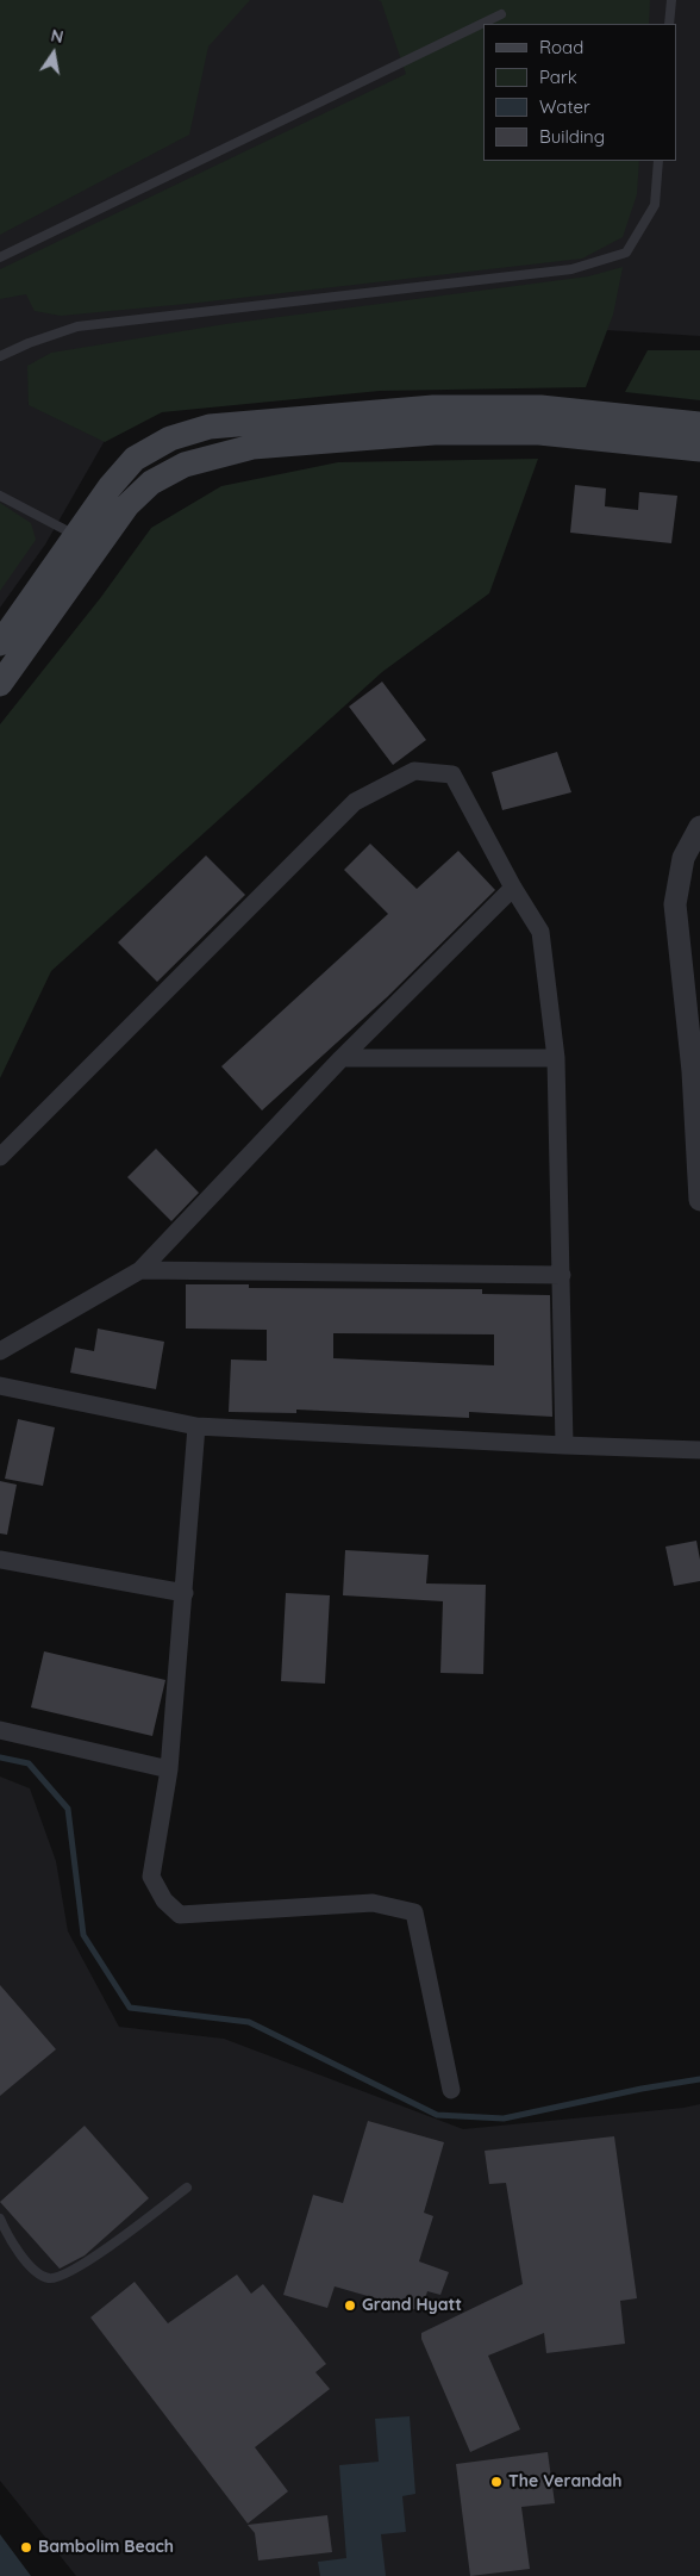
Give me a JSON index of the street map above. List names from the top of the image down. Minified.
{"places":["Grand Hyatt","The Verandah","Bambolim Beach"],"legend":["Road","Park","Water","Building"],"north":"top"}
